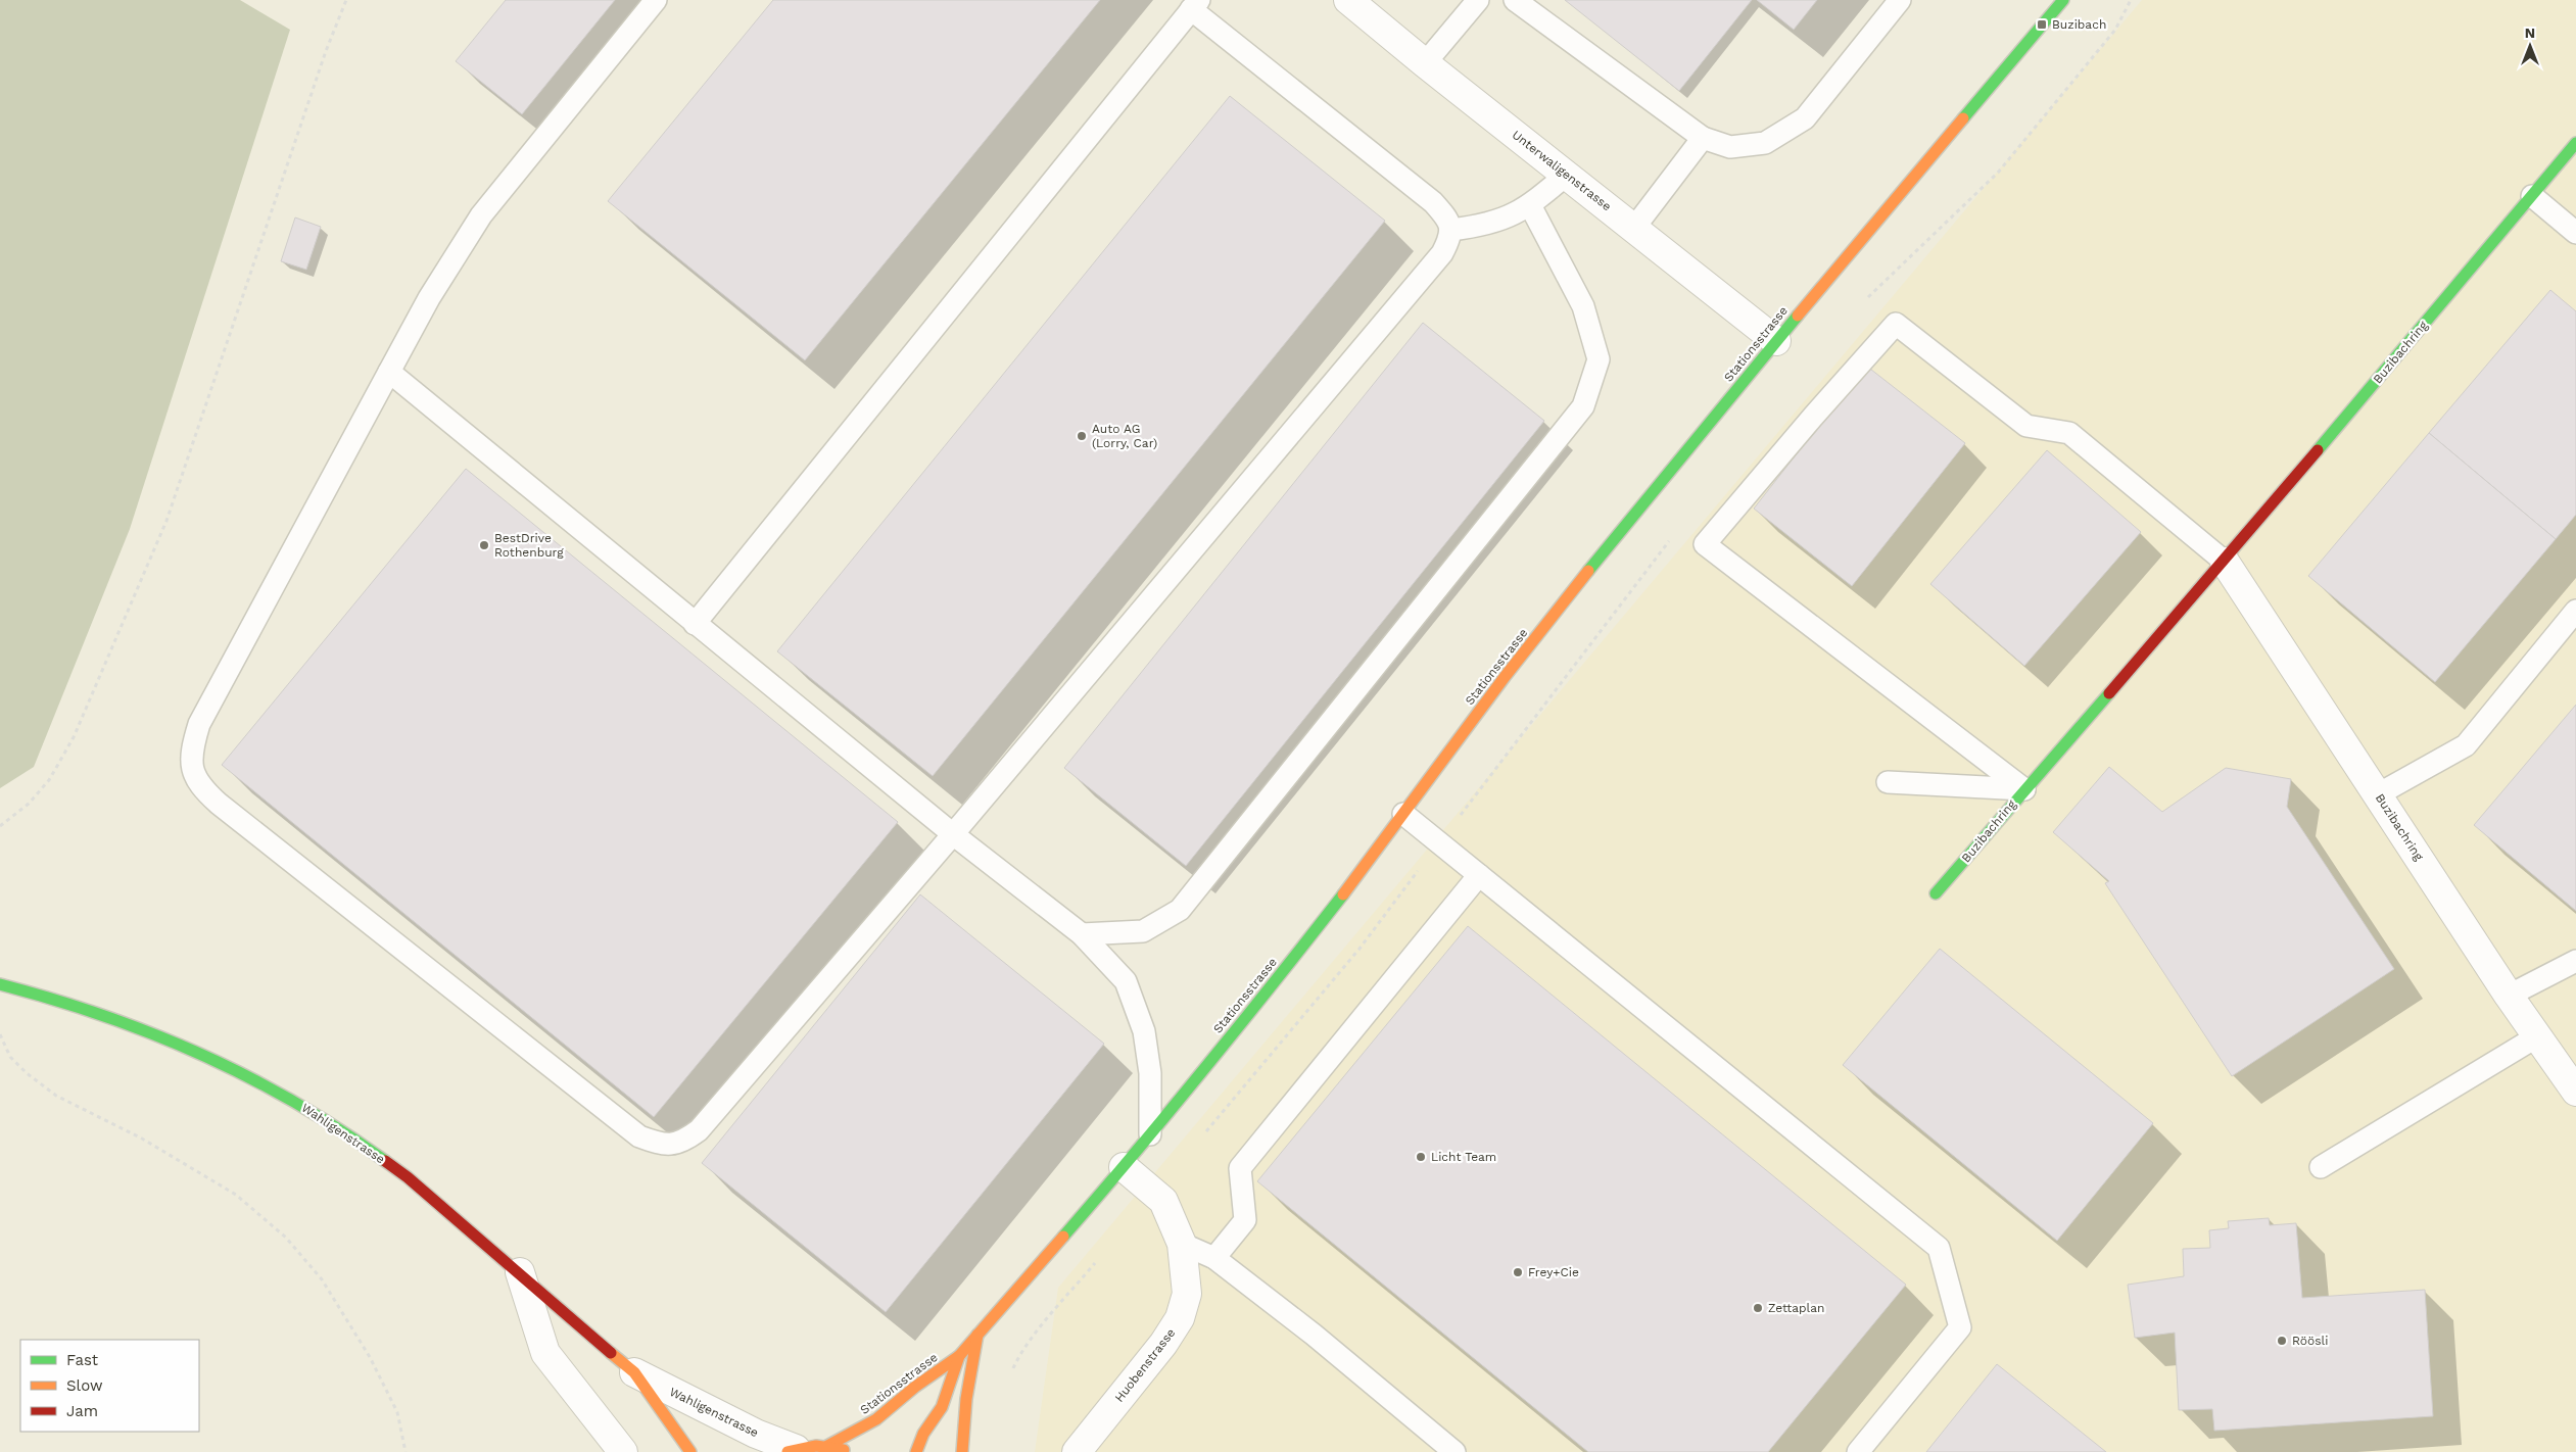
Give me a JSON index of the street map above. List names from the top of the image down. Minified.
{"streets":{"main road":["Stationsstrasse","Buzibachring","Wahligenstrasse"],"street":["Unterwaligenstrasse","Huobenstrasse"]},"crossings":[["Unterwaligenstrasse","Stationsstrasse"],["Stationsstrasse","Huobenstrasse"]],"places":{"transit":["Buzibach"],"other":["Auto AG (Lorry, Car)","BestDrive Rothenburg","Licht Team","Frey+Cie","Zettaplan","Röösli"]},"legend":["Fast","Slow","Jam"],"north":"top"}
